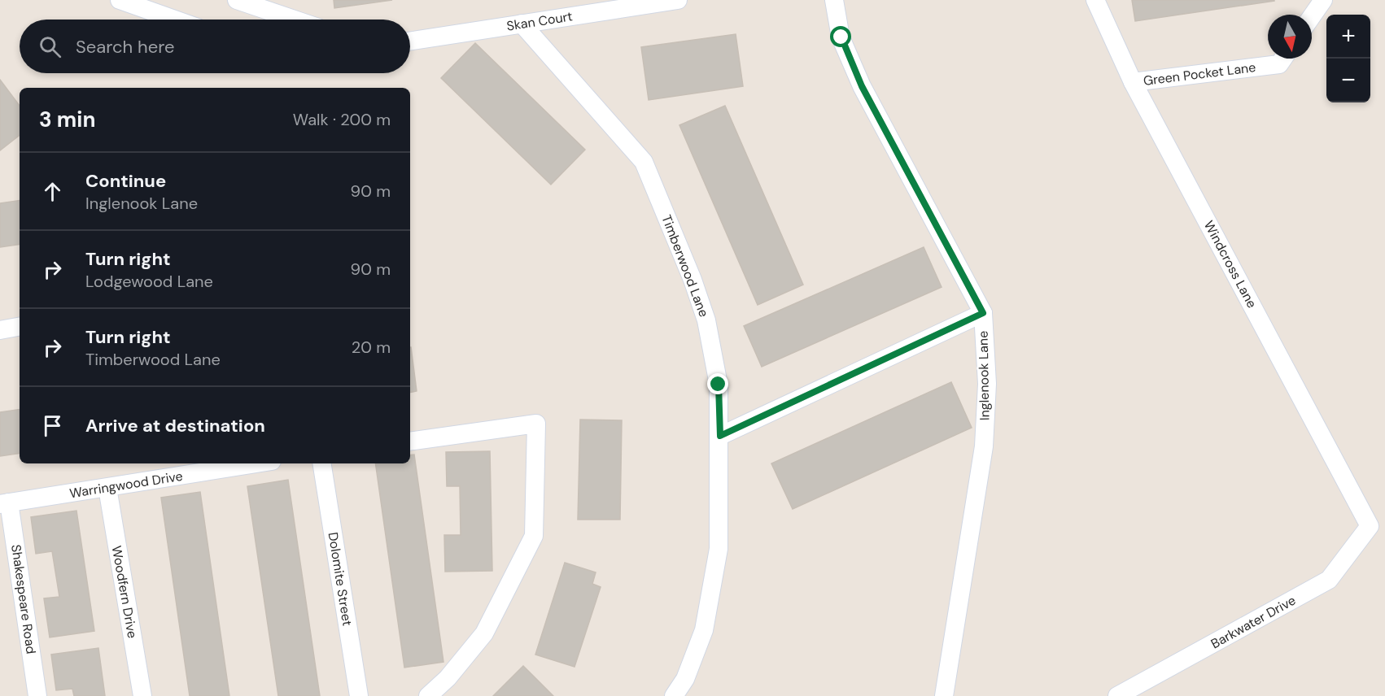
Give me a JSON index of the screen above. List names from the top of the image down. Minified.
{"streets":{"street":["Skan Court","Green Pocket Lane","Windcross Lane","Timberwood Lane","Inglenook Lane","Warringwood Drive","Dolomite Street","Woodfern Drive","Shakespeare Road","Barkwater Drive"]},"crossings":[["Skan Court","Timberwood Lane"],["Green Pocket Lane","Windcross Lane"],["Windcross Lane","Barkwater Drive"],["Warringwood Drive","Woodfern Drive"],["Warringwood Drive","Shakespeare Road"]],"north":"bottom","page":{"map_buttons":["+","−"],"search":"Search here","heading":["3 min","Walk · 200 m"],"list":[["Continue","Inglenook Lane","90 m"],["Turn right","Lodgewood Lane","90 m"],["Turn right","Timberwood Lane","20 m"],"Arrive at destination"]}}
